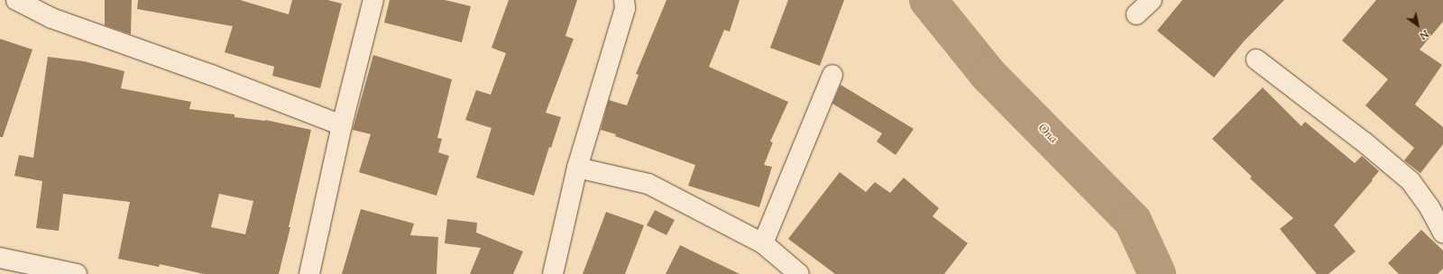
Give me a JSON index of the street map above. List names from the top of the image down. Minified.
{"water":["Ona"],"north":"bottom right"}
